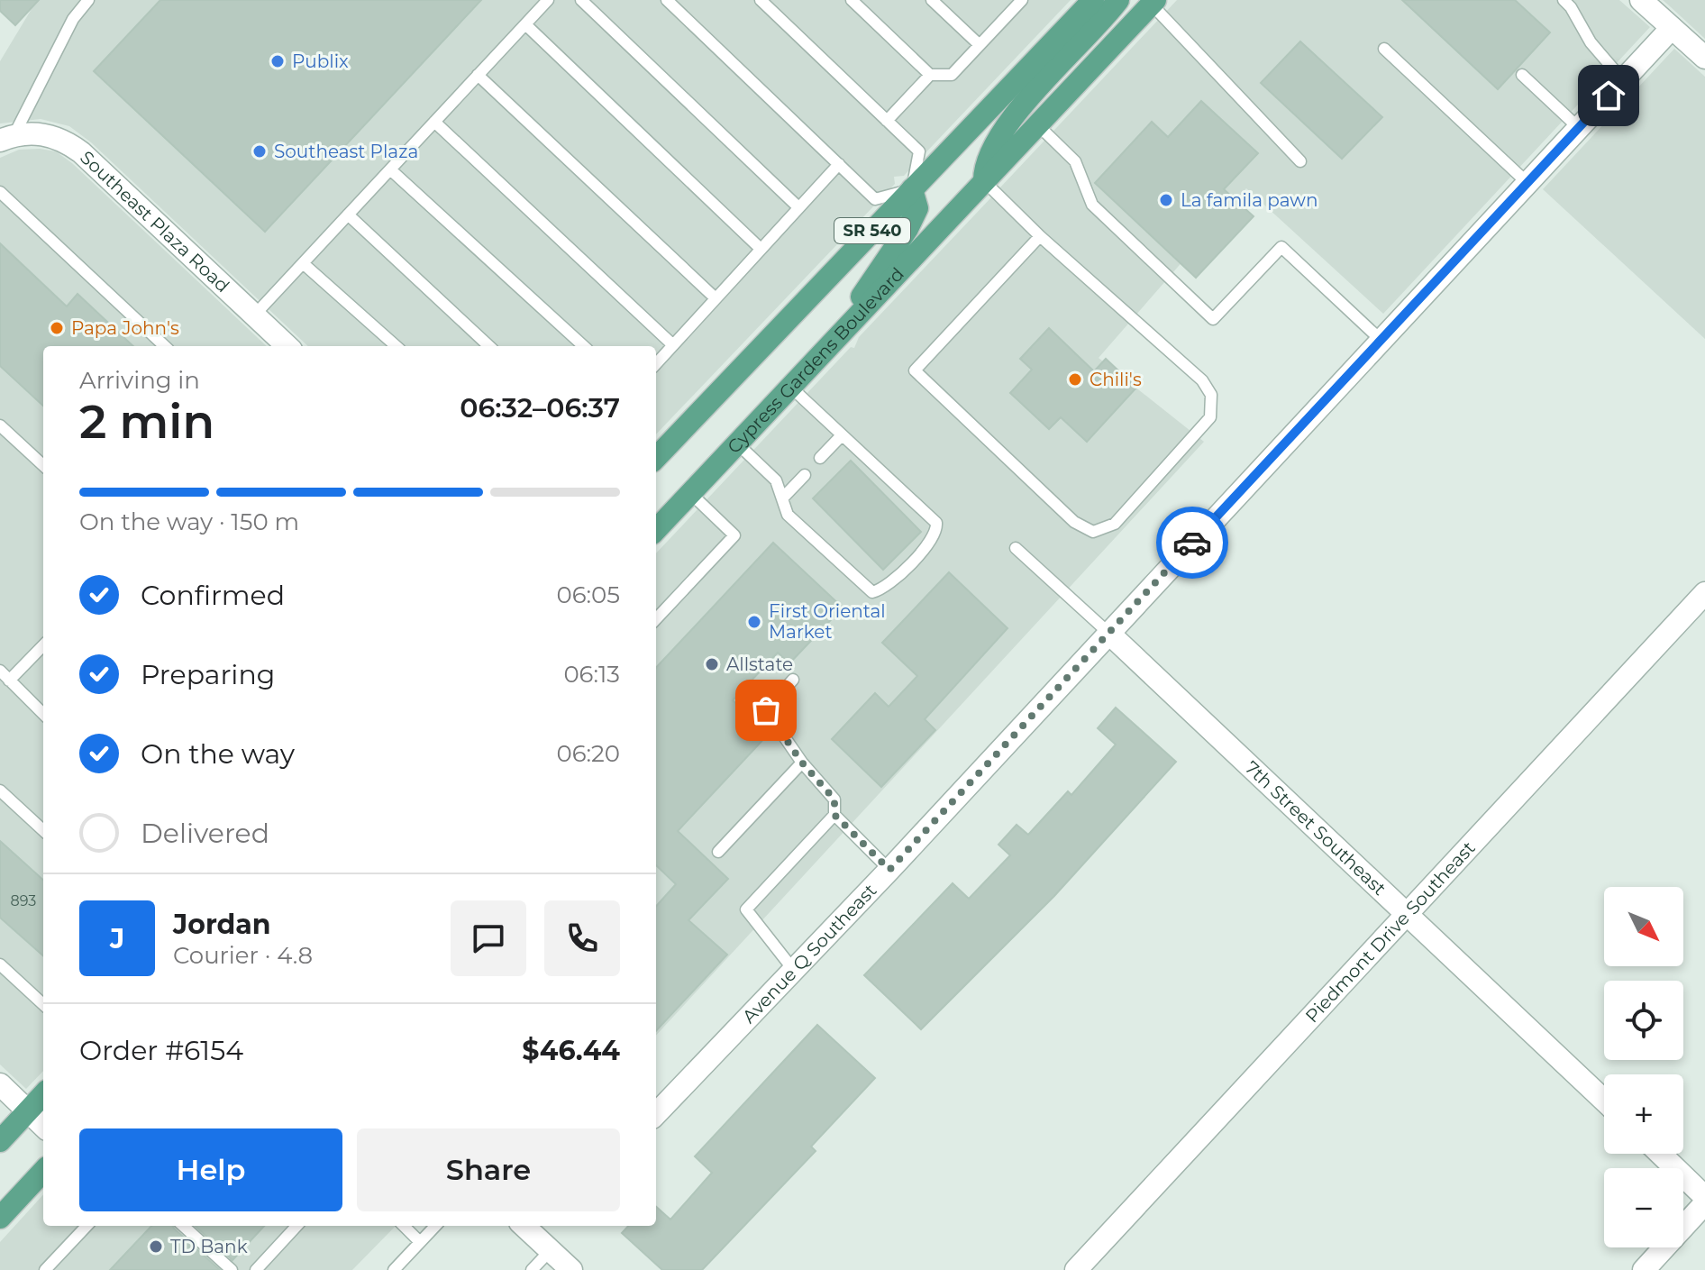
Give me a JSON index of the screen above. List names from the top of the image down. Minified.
{"streets":{"main road":["SR 540","Cypress Gardens Boulevard"],"street":["Southeast Plaza Road","7th Street Southeast","Piedmont Drive Southeast","Avenue Q Southeast"]},"crossings":[["7th Street Southeast","Piedmont Drive Southeast"],["7th Street Southeast","Avenue Q Southeast"]],"places":["Publix","Southeast Plaza","La famila pawn","Papa John's","Chili's","First Oriental Market","Allstate","TD Bank"],"house_numbers":["893"],"north":"bottom right","page":{"heading":["2 min","Arriving in","06:32–06:37"],"panel":["Jordan","Courier · 4.8","Order #6154","$46.44"],"bar":"On the way · 150 m","list":[["Confirmed","06:05"],["Preparing","06:13"],["On the way","06:20"],"Delivered"],"map_buttons":["+","−"],"round":"J","buttons":["Help","Share"]}}
